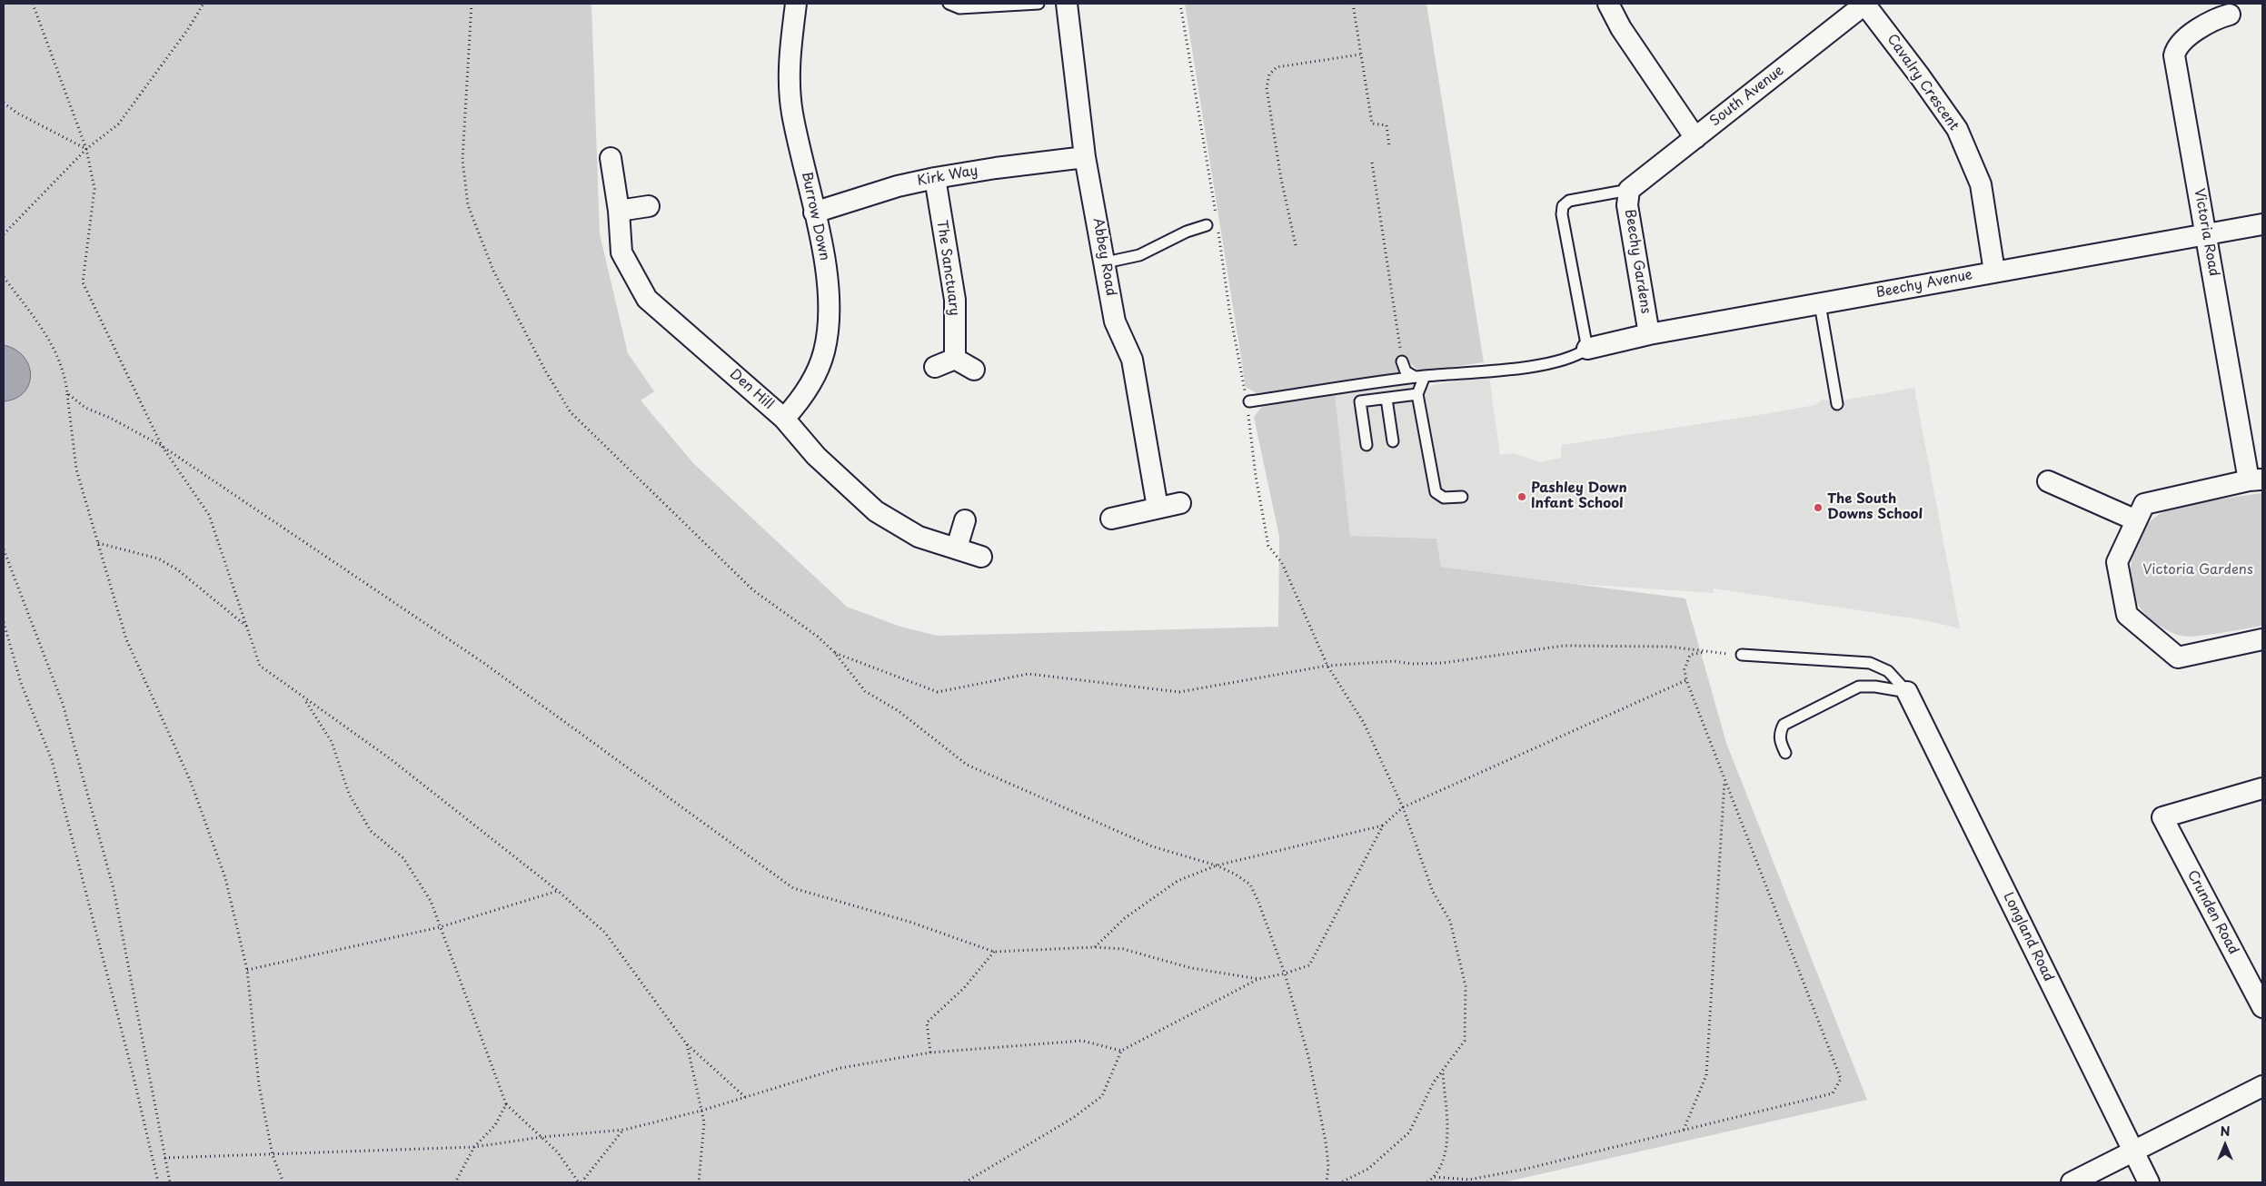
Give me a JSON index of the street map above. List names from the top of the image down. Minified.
{"streets":{"street":["Cavalry Crescent","South Avenue","Kirk Way","Burrow Down","Victoria Road","Abbey Road","Beechy Gardens","The Sanctuary","Beechy Avenue","Den Hill","Crunden Road","Longland Road"]},"crossings":[["Cavalry Crescent","South Avenue"],["Cavalry Crescent","Beechy Avenue"],["South Avenue","Beechy Gardens"],["Kirk Way","Burrow Down"],["Kirk Way","Abbey Road"],["Kirk Way","The Sanctuary"],["Burrow Down","Den Hill"],["Victoria Road","Beechy Avenue"],["Beechy Gardens","Beechy Avenue"]],"parks":["Victoria Gardens"],"places":["Pashley Down Infant School","The South Downs School"],"north":"top"}
